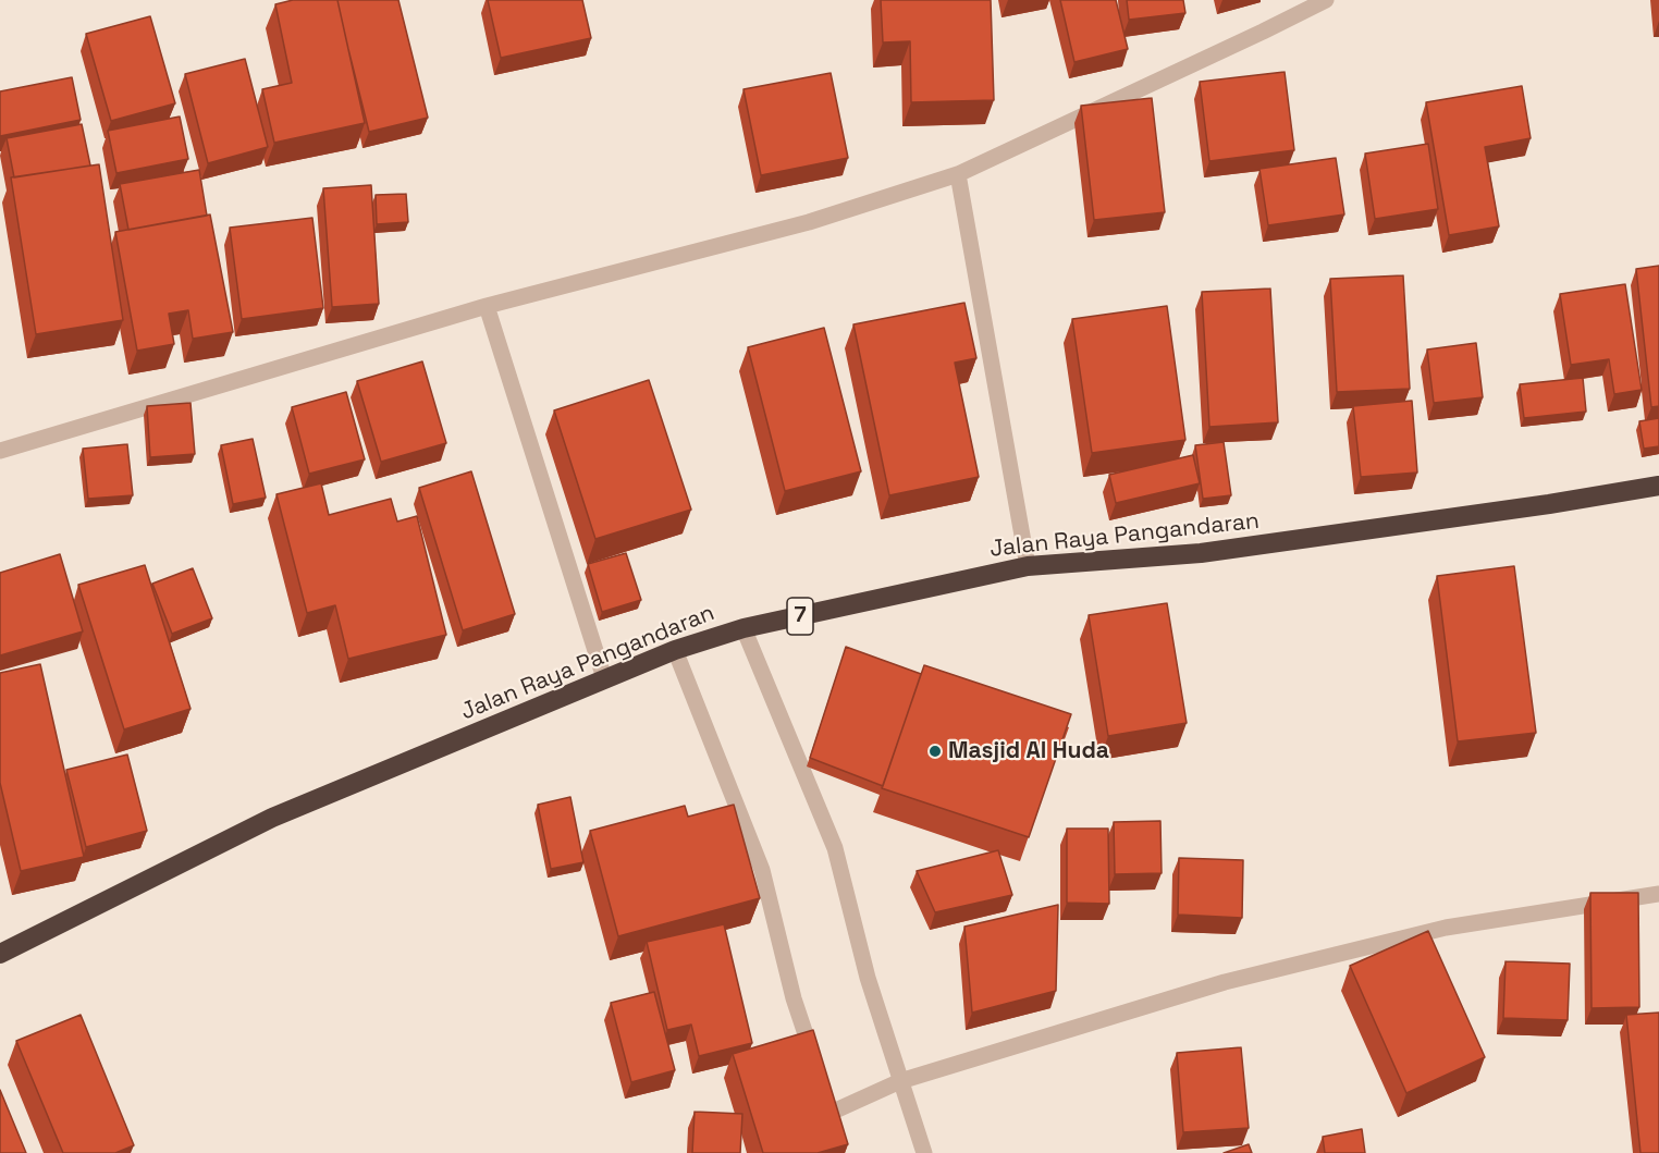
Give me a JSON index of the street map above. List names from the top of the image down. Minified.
{"streets":{"highway":["Jalan Raya Pangandaran","7"]},"places":["Masjid Al Huda"]}
